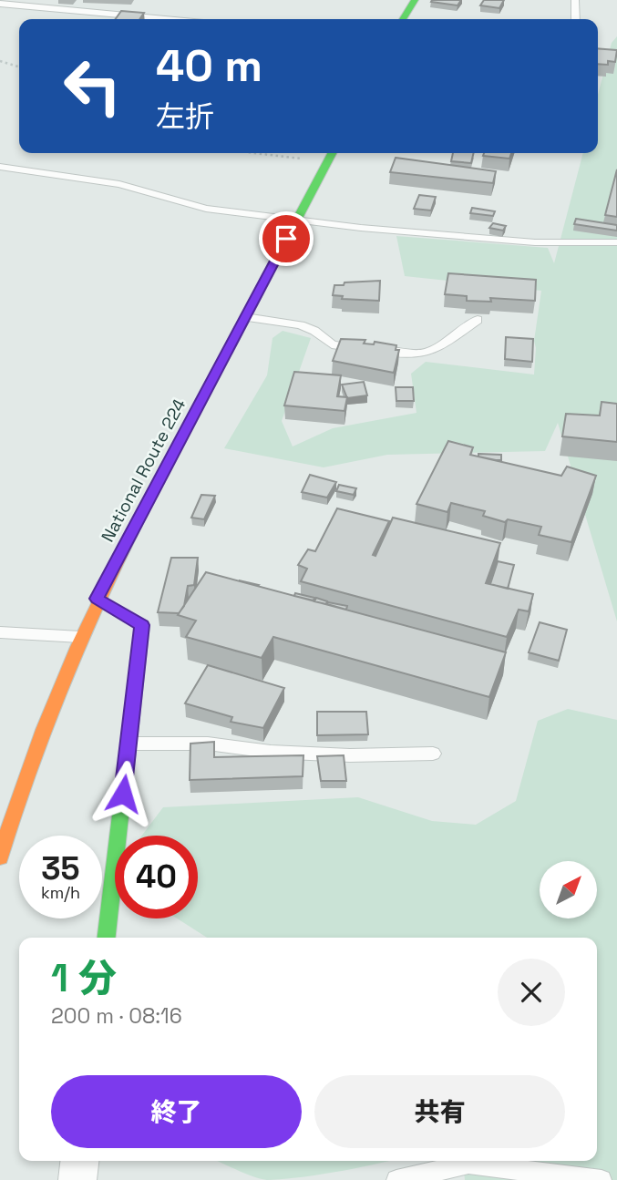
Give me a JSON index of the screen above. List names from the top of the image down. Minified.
{"streets":{"main road":["National Route 224"]},"north":"top right","page":{"turn":["40 m","左折"],"speed":"35 km/h","limit":"40","heading":["1 分","200 m · 08:16"],"buttons":["終了","共有"]}}
